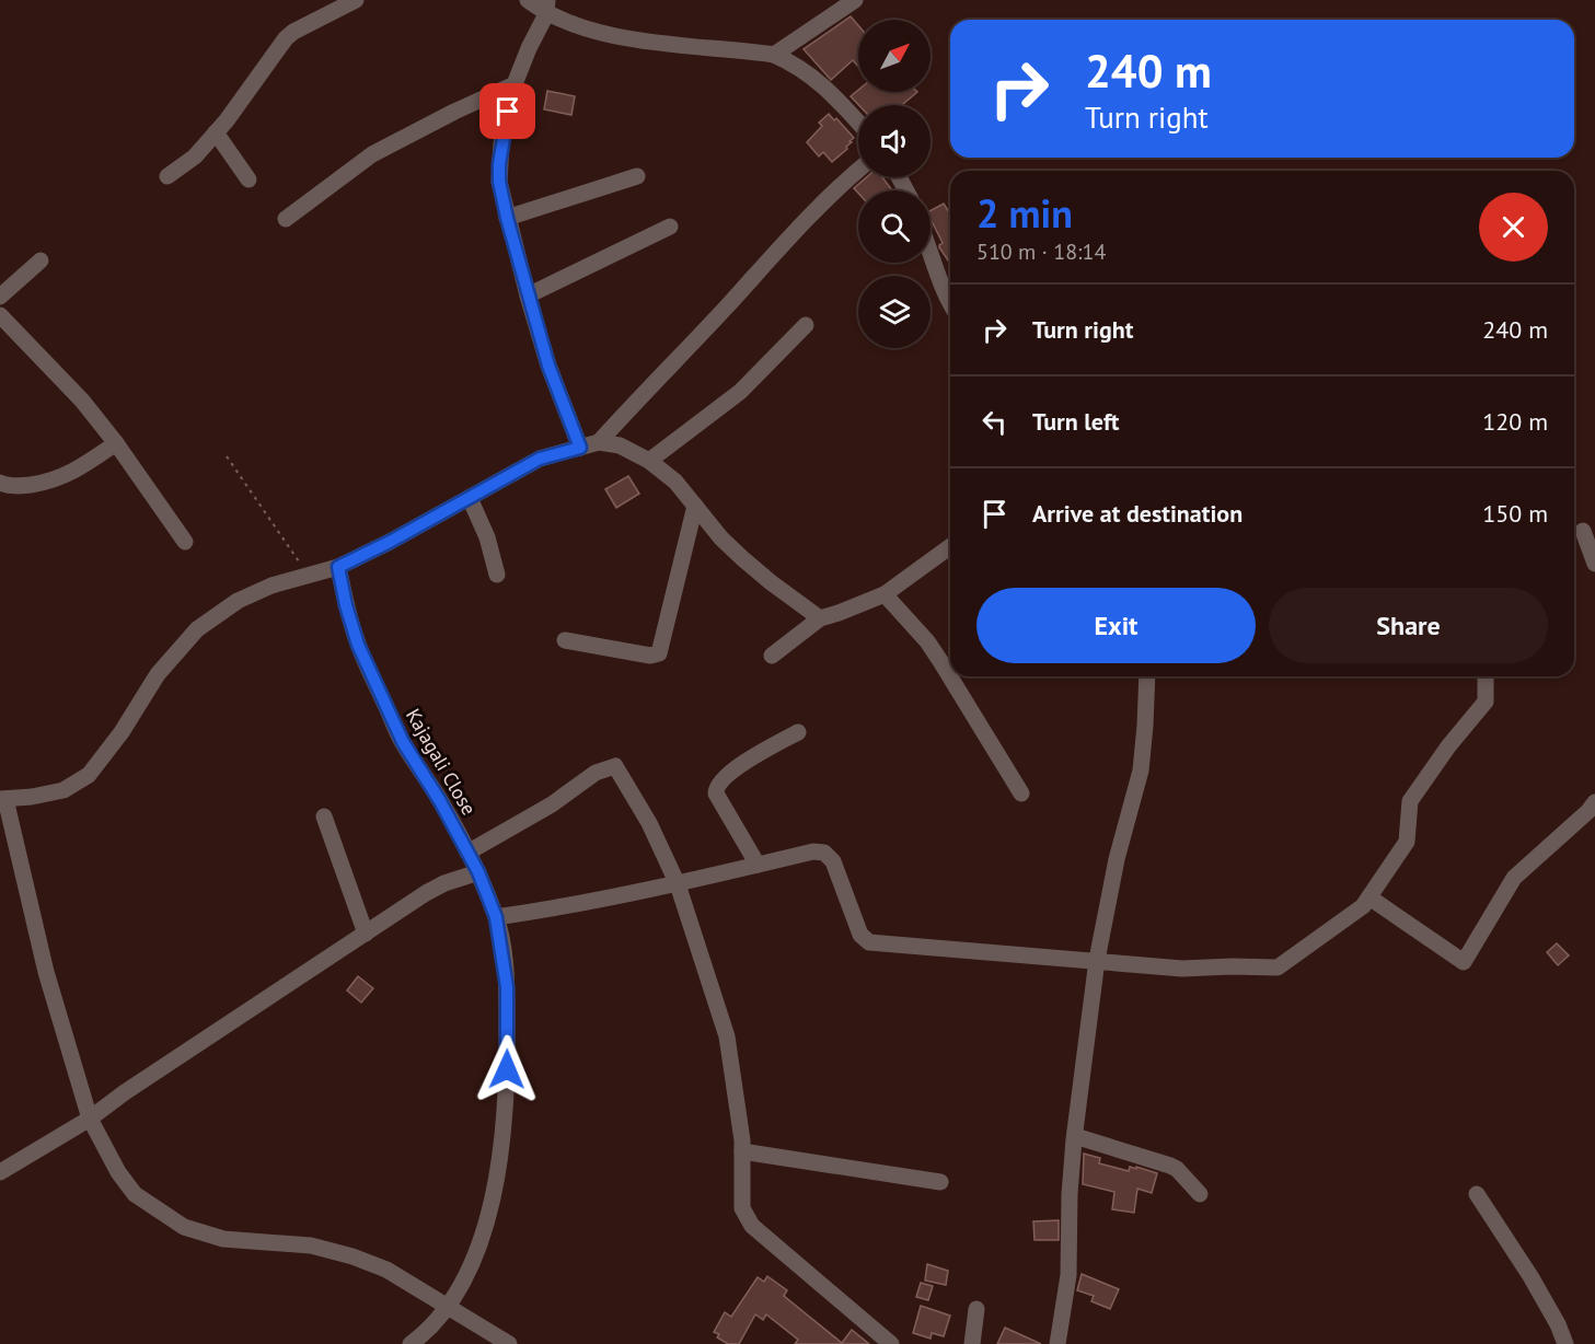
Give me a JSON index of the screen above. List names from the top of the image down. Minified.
{"streets":{"street":["Kajagali Close"]},"north":"top right","page":{"turn":["240 m","Turn right"],"heading":["2 min","510 m · 18:14"],"list":[{"name":"Turn right","value":"240 m"},{"name":"Turn left","value":"120 m"},{"name":"Arrive at destination","value":"150 m"}],"buttons":["Exit","Share"]}}
